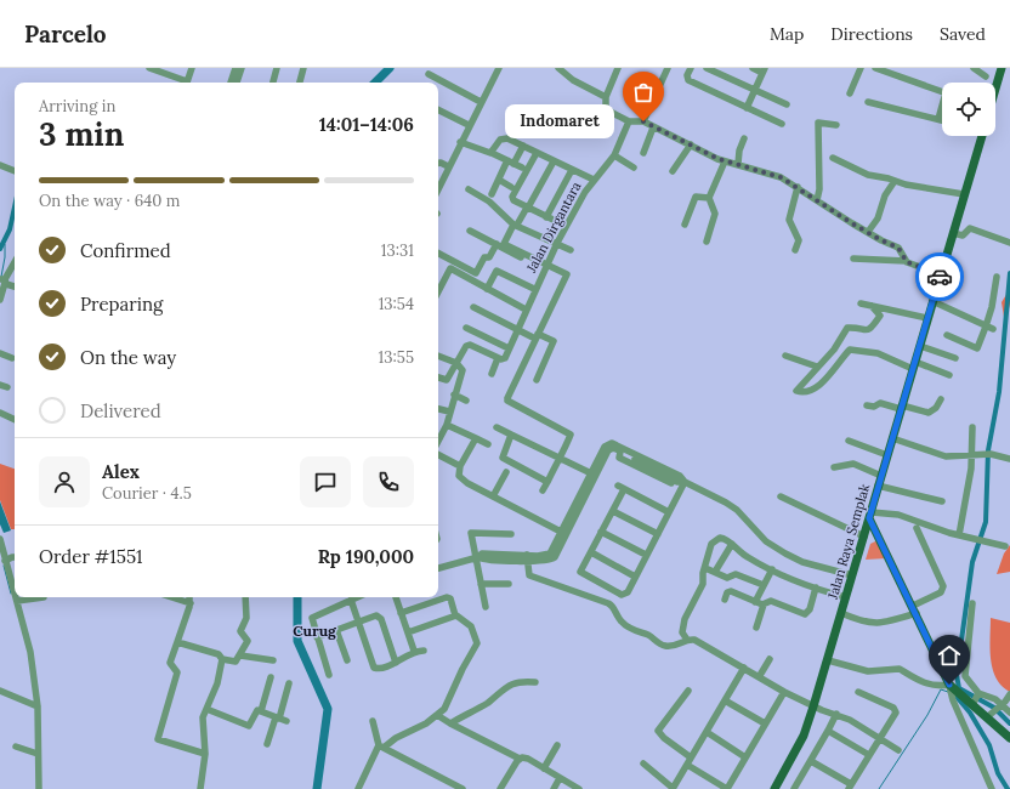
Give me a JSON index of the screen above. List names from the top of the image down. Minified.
{"streets":{"main road":["Jalan Raya Semplak"],"street":["Jalan Dirgantara"]},"districts":["Curug"],"places":["Indomaret"],"page":{"header":"Parcelo","nav":["Map","Directions","Saved"],"heading":["3 min","Arriving in","14:01–14:06"],"panel":["Alex","Courier · 4.5","Order #1551","Rp 190,000"],"bubble":"Indomaret","bar":"On the way · 640 m","list":[["Confirmed","13:31"],["Preparing","13:54"],["On the way","13:55"],"Delivered"]}}
